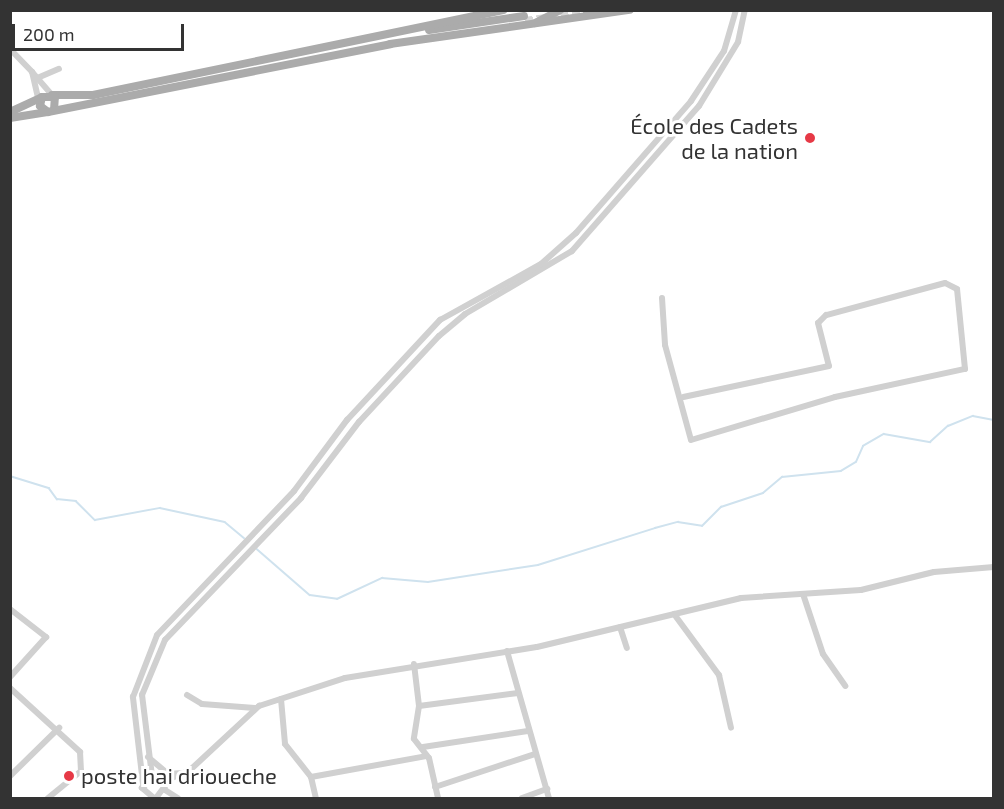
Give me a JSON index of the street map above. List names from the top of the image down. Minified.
{"places":["École des Cadets de la nation","poste hai drioueche"],"scale_bar":"200 m"}
